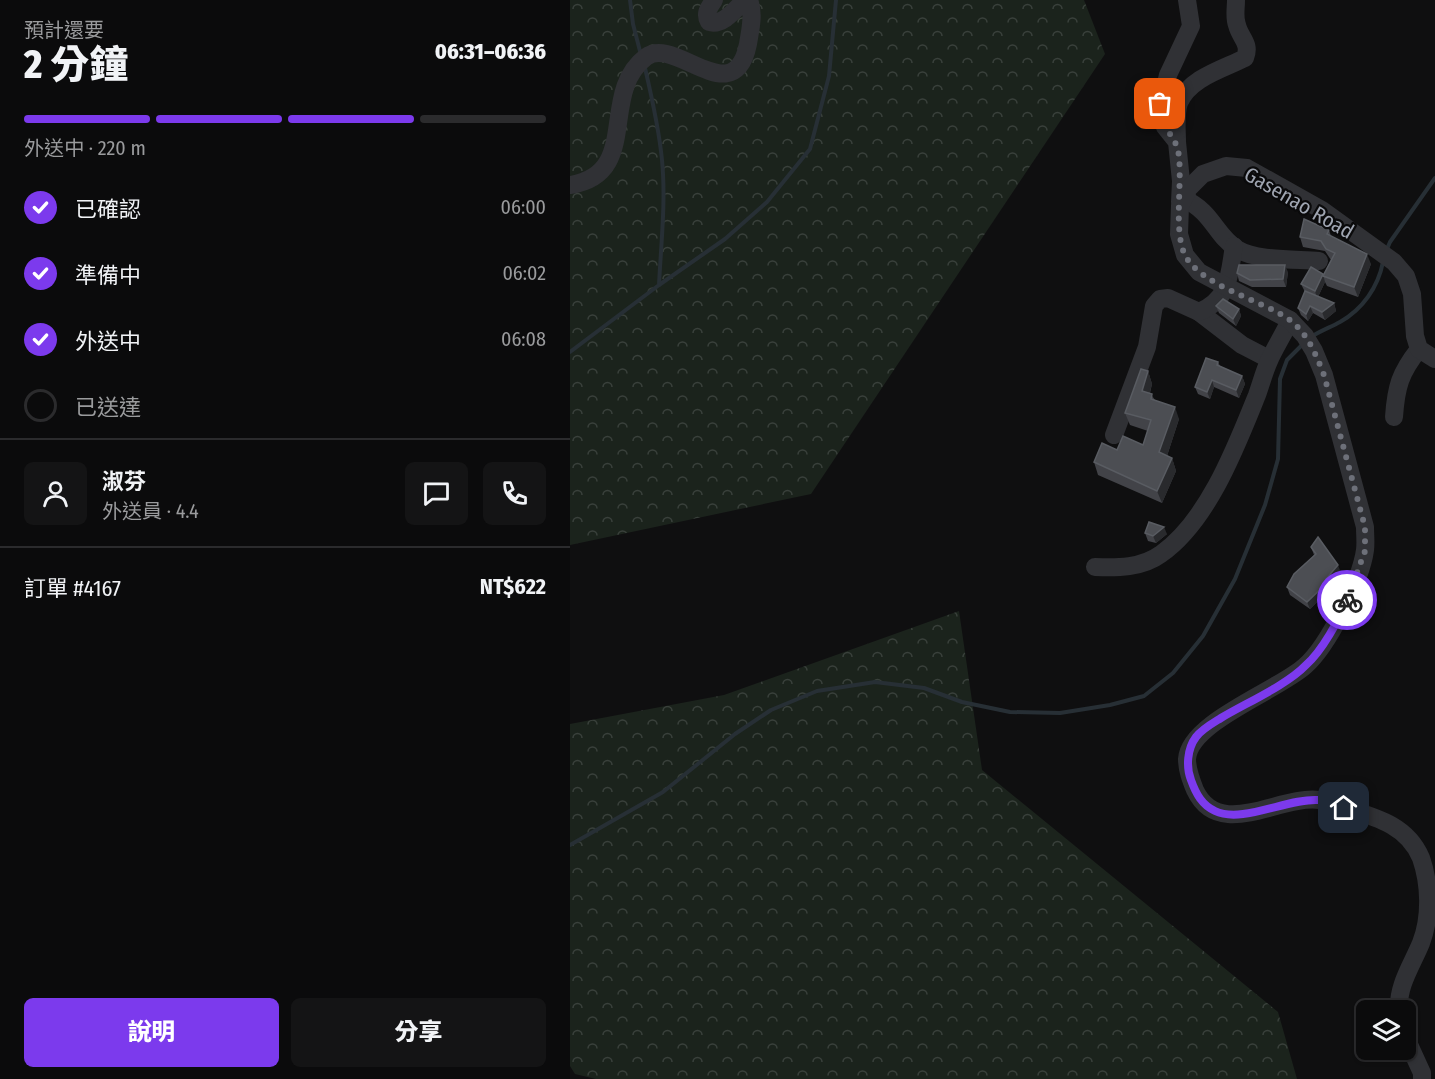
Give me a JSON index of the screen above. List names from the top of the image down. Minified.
{"streets":{"street":["Gasenao Road"]},"page":{"heading":["2 分鐘","預計還要","06:31–06:36"],"panel":["淑芬","外送員 · 4.4","訂單 #4167","NT$622"],"bar":"外送中 · 220 m","list":[["已確認","06:00"],["準備中","06:02"],["外送中","06:08"],"已送達"],"buttons":["說明","分享"]}}
